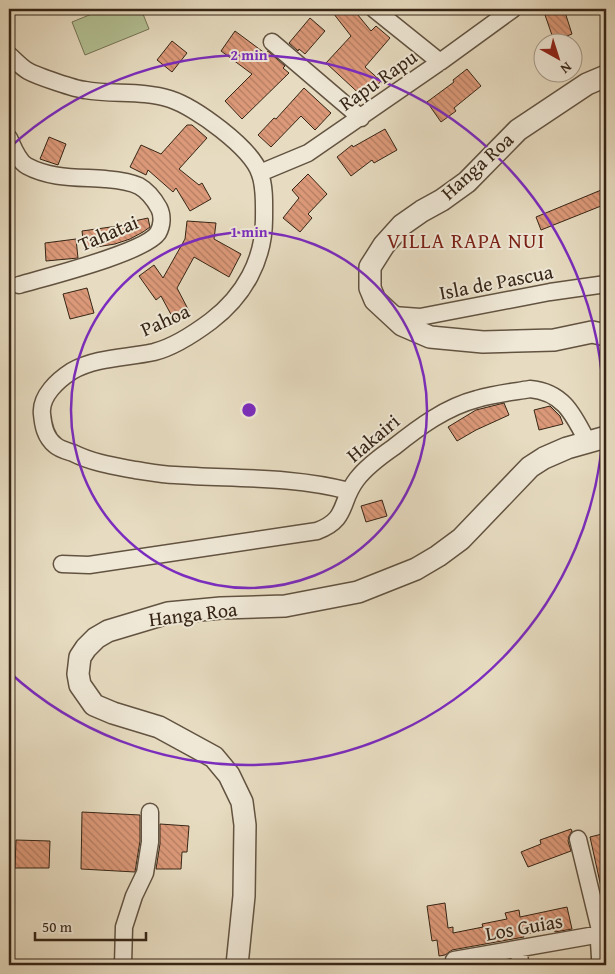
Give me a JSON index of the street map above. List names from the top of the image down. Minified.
{"streets":{"street":["Rapu Rapu","Hanga Roa","Tahatai","Isla de Pascua","Pahoa","Hakairi","Los Guias"]},"crossings":[["Rapu Rapu","Pahoa"],["Hanga Roa","Isla de Pascua"],["Hanga Roa","Hakairi"],["Pahoa","Hakairi"]],"districts":["VILLA RAPA NUI"],"scale_bar":"50 m","north":"bottom right","rings":["2 min","1 min"]}
